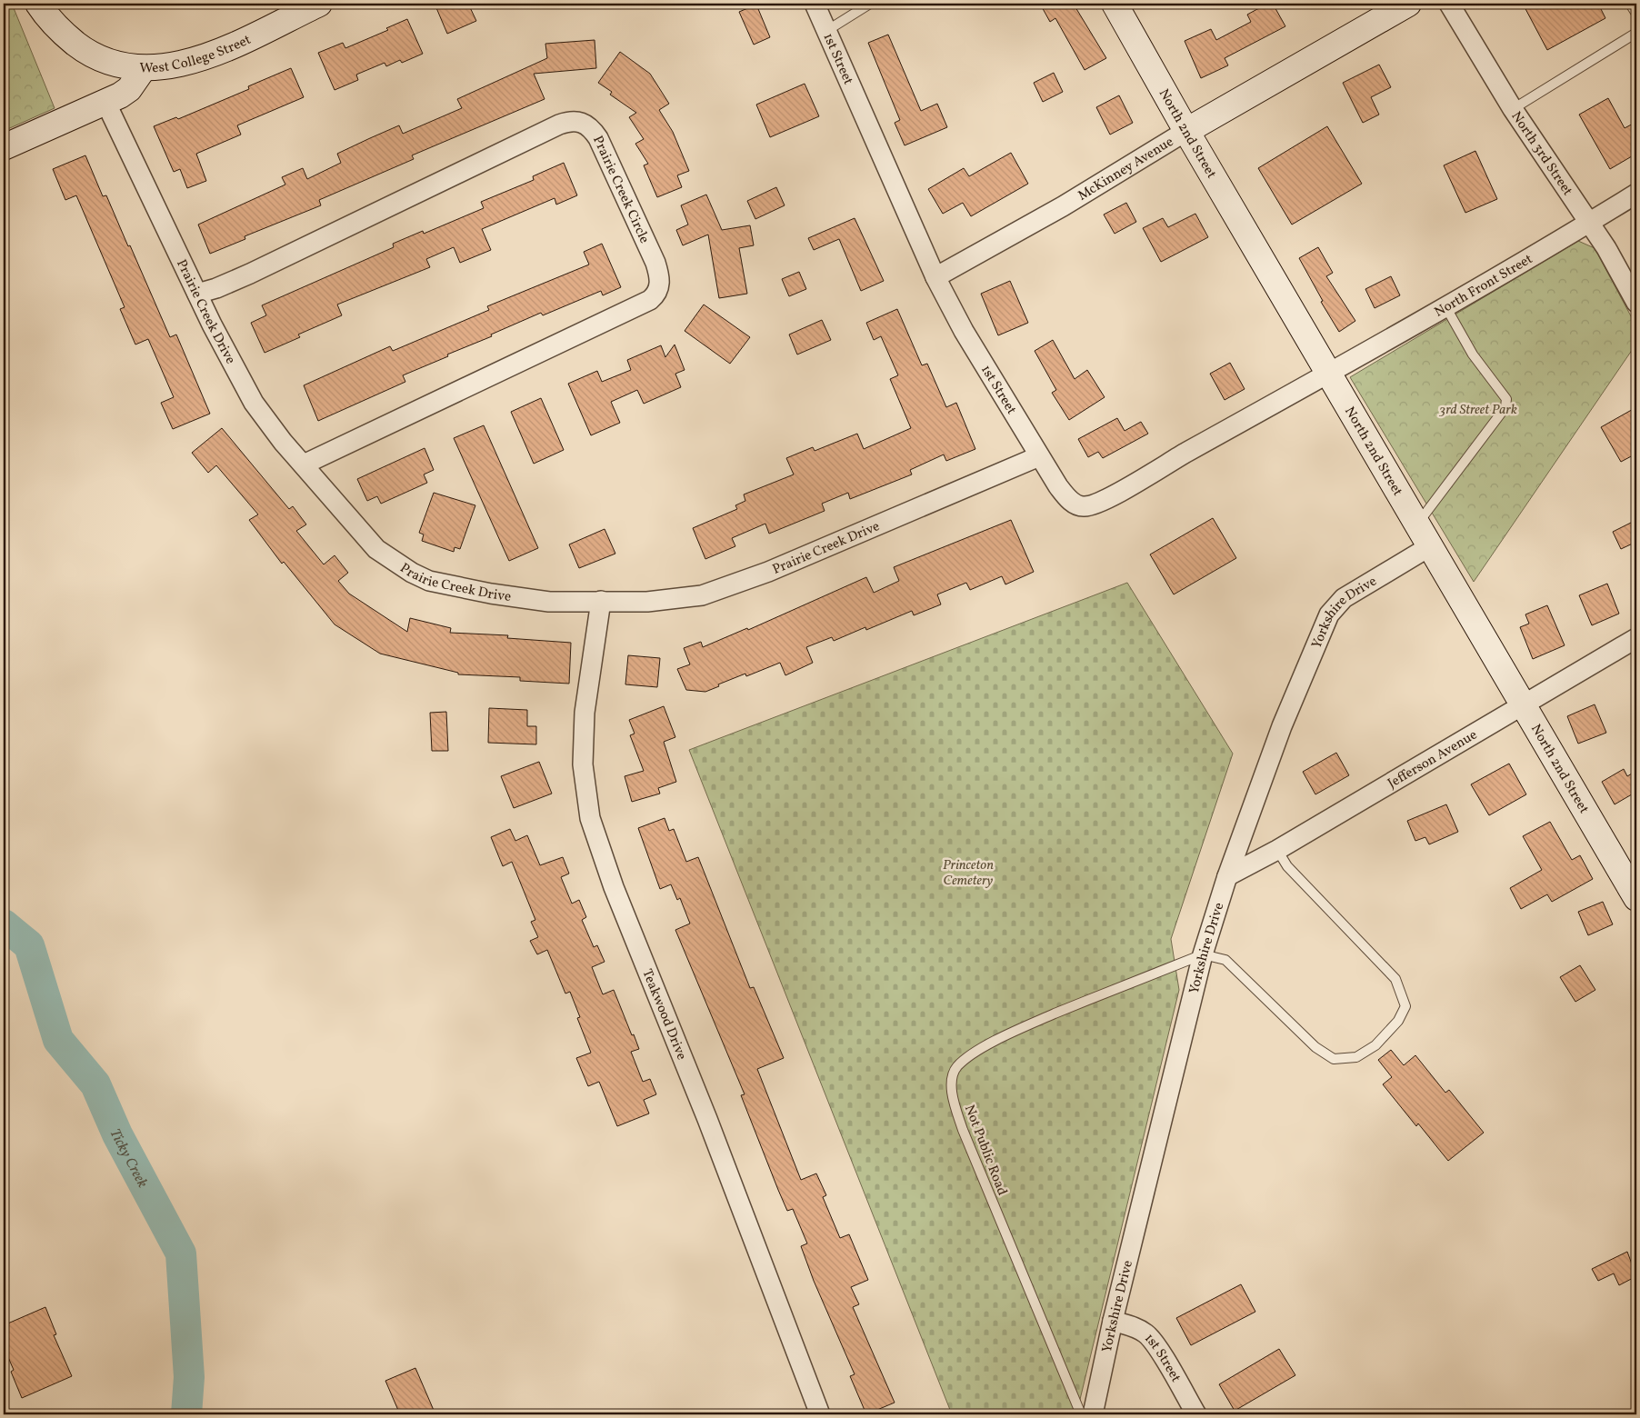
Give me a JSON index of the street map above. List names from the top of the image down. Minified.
{"streets":{"street":["West College Street","1st Street","North 2nd Street","North 3rd Street","McKinney Avenue","Prairie Creek Circle","North Front Street","Prairie Creek Drive","Yorkshire Drive","Jefferson Avenue","Teakwood Drive"],"lane":["Not Public Road"]},"crossings":[["West College Street","Prairie Creek Drive"],["1st Street","North 2nd Street"],["1st Street","McKinney Avenue"],["1st Street","North Front Street"],["1st Street","Prairie Creek Drive"],["1st Street","Yorkshire Drive"],["North 2nd Street","McKinney Avenue"],["North 2nd Street","North Front Street"],["North 2nd Street","Yorkshire Drive"],["North 2nd Street","Jefferson Avenue"],["North 3rd Street","North Front Street"],["Prairie Creek Circle","Prairie Creek Drive"],["Prairie Creek Drive","Teakwood Drive"],["Yorkshire Drive","Jefferson Avenue"],["Yorkshire Drive","Not Public Road"]],"water":["Ticky Creek"],"parks":["3rd Street Park","Princeton Cemetery"]}
